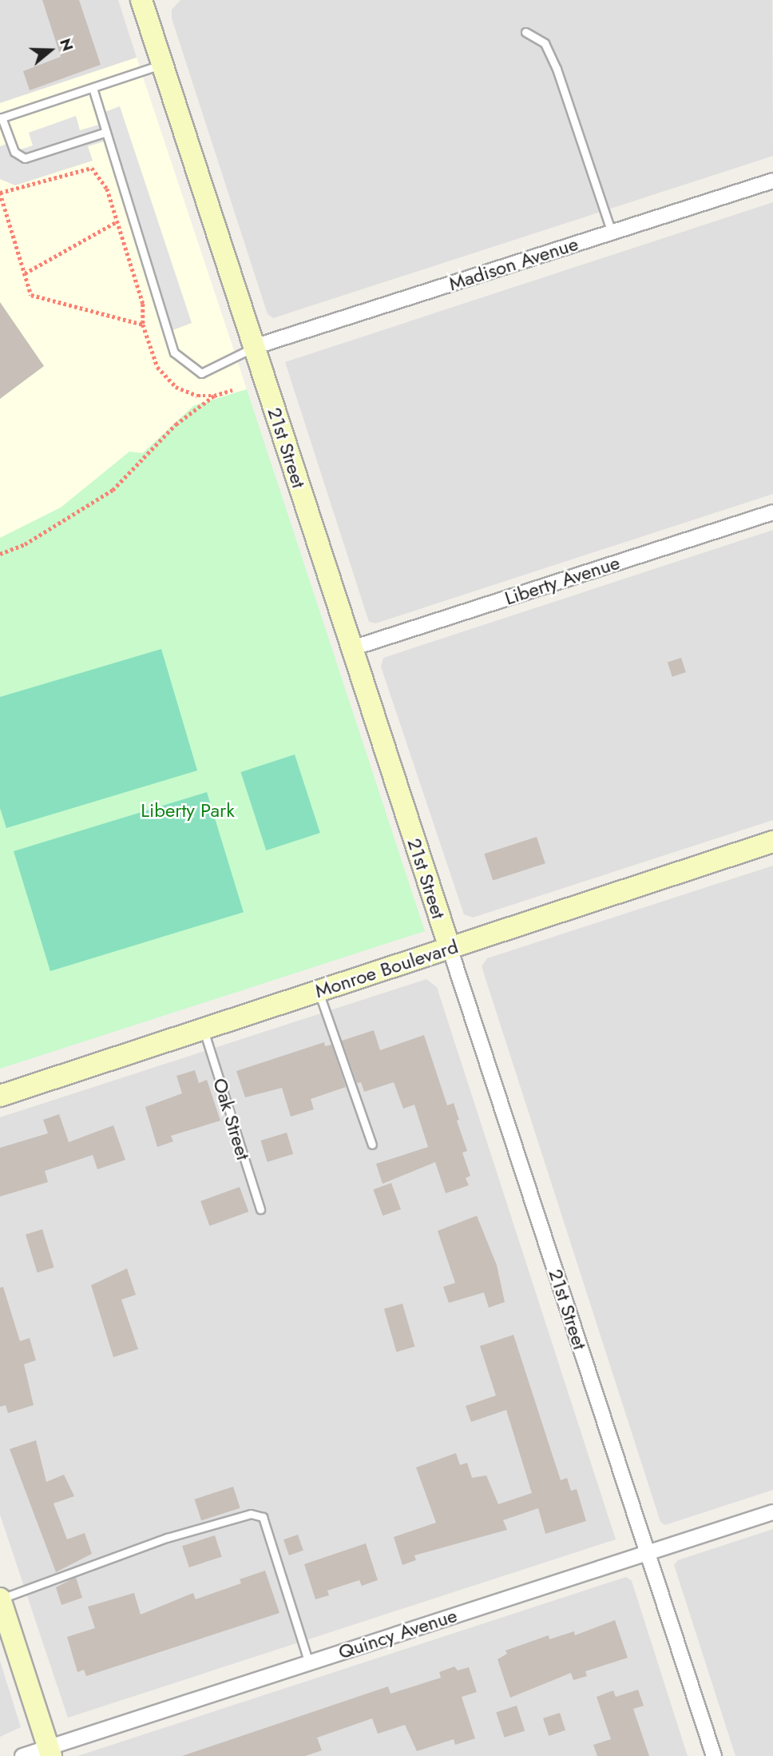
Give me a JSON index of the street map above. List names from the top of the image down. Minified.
{"streets":{"street":["Madison Avenue","21st Street","Liberty Avenue","Monroe Boulevard","Quincy Avenue"],"lane":["Oak Street"]},"crossings":[["Madison Avenue","21st Street"],["21st Street","Liberty Avenue"],["21st Street","Monroe Boulevard"],["21st Street","Quincy Avenue"],["Monroe Boulevard","Oak Street"]],"parks":["Liberty Park"],"north":"right"}
